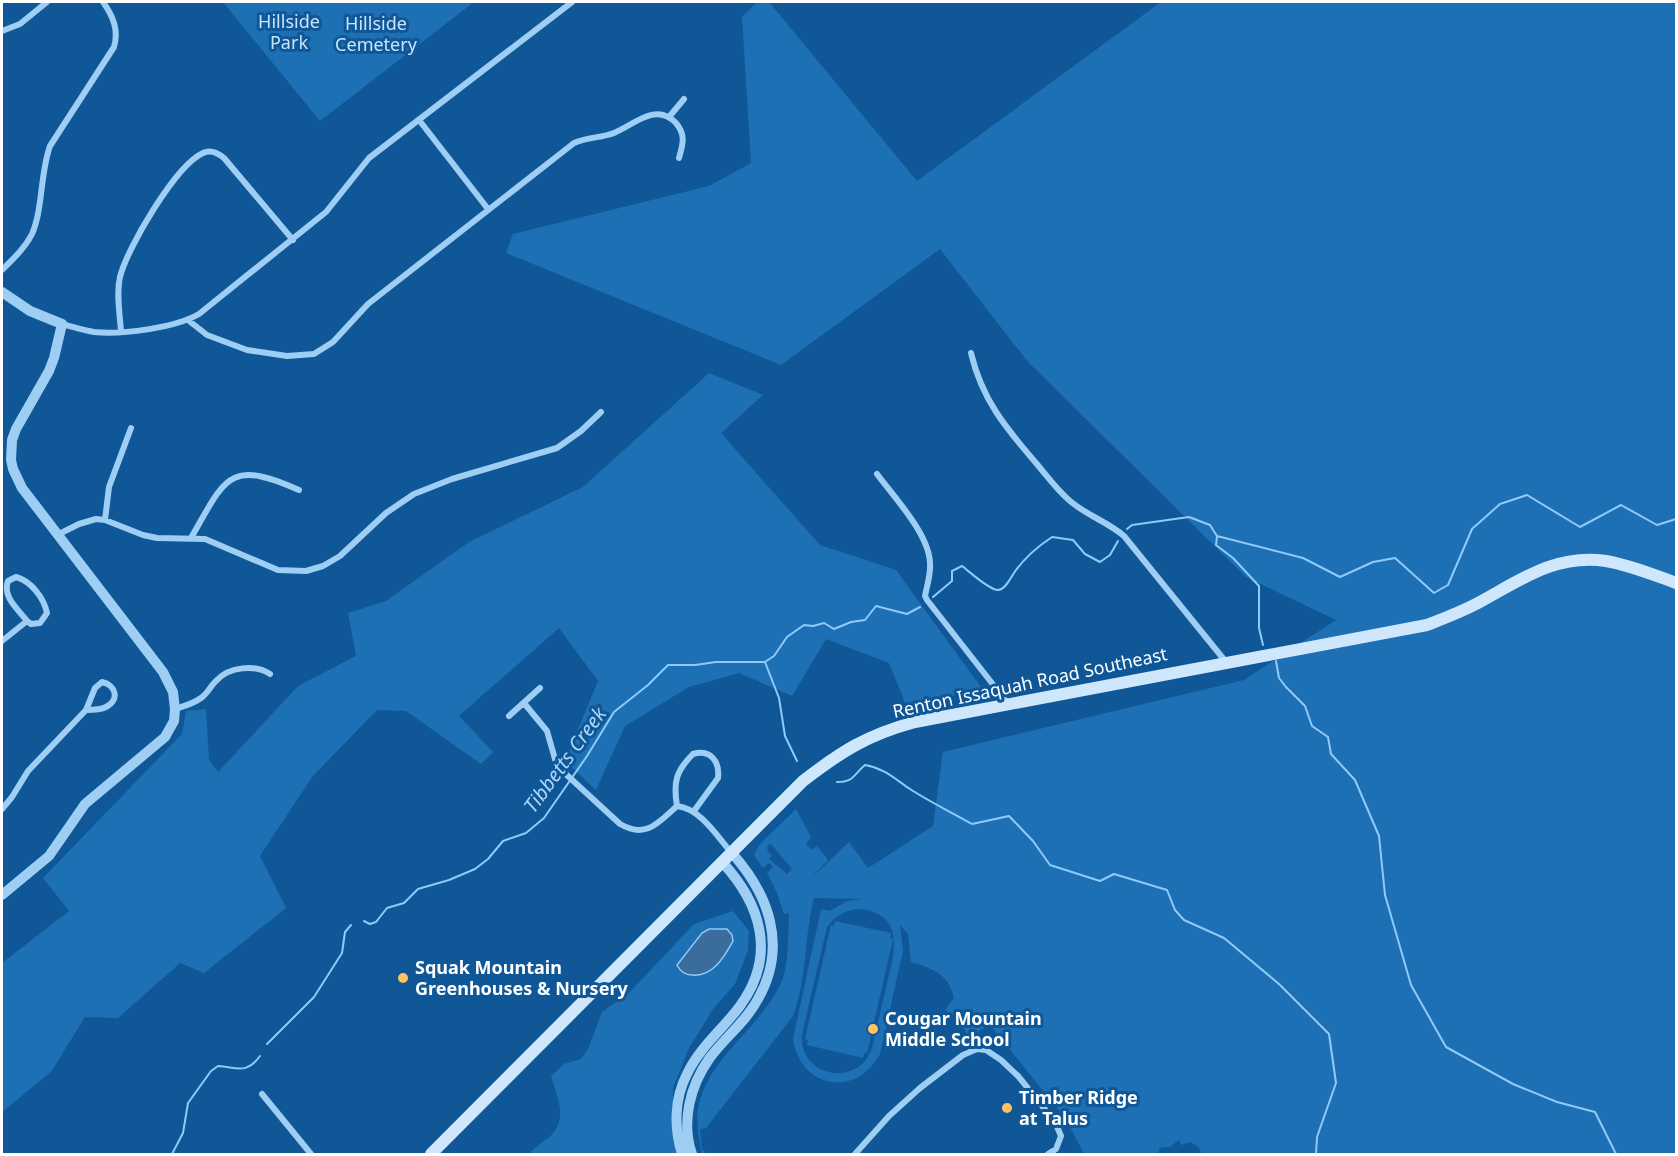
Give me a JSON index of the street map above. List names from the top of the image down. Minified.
{"streets":{"main road":["Renton Issaquah Road Southeast"]},"water":["Tibbetts Creek"],"parks":["Hillside Park","Hillside Cemetery"],"places":["Squak Mountain Greenhouses & Nursery","Cougar Mountain Middle School","Timber Ridge at Talus"]}
